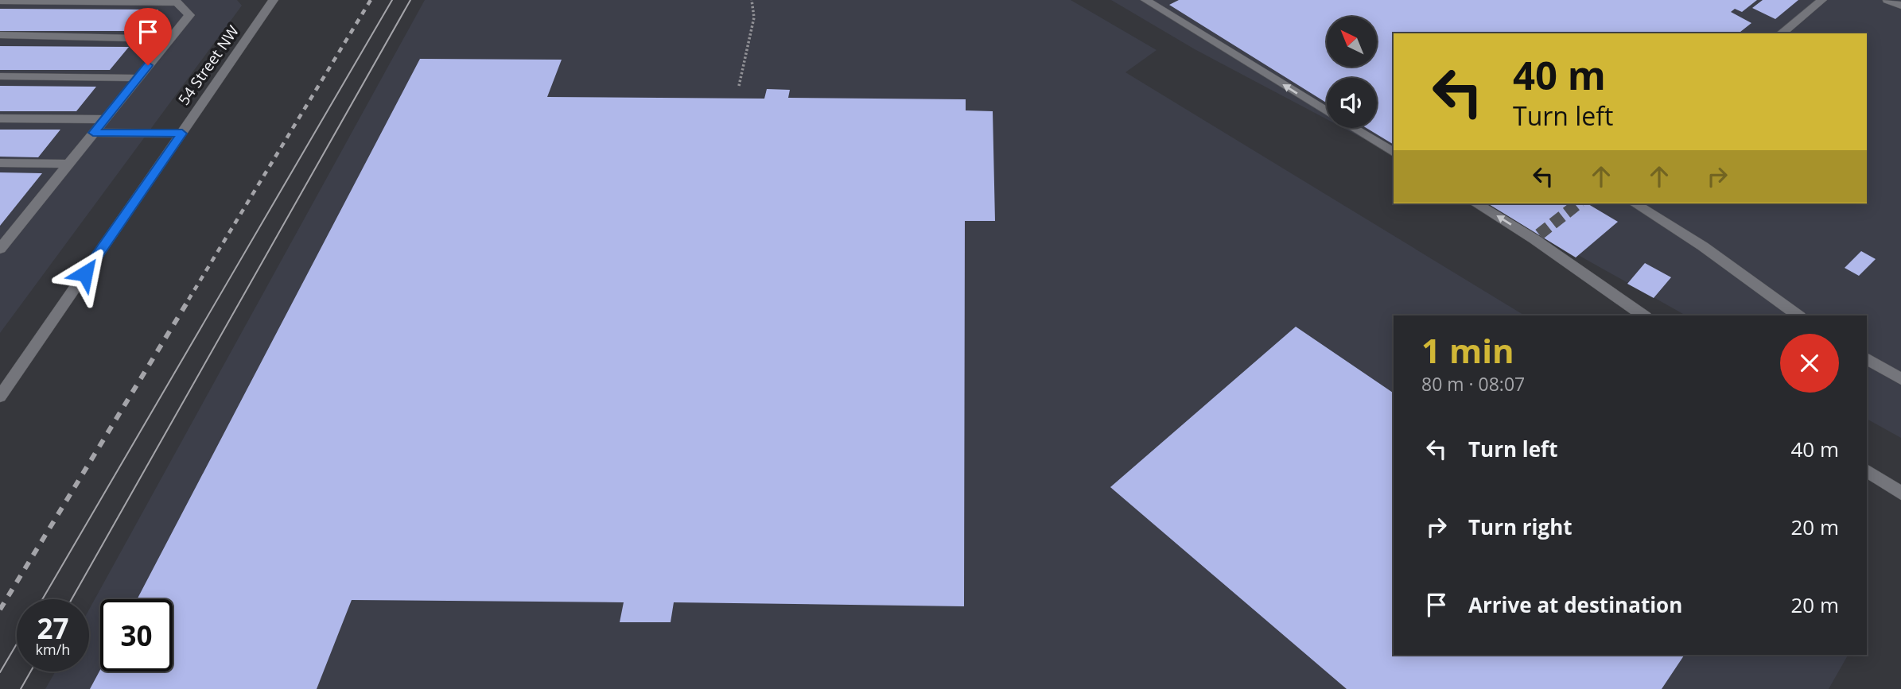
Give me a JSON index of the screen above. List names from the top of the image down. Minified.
{"streets":{"street":["54 Street NW"]},"north":"top left","page":{"turn":["40 m","Turn left"],"heading":["1 min","80 m · 08:07"],"list":[{"name":"Turn left","value":"40 m"},{"name":"Turn right","value":"20 m"},{"name":"Arrive at destination","value":"20 m"}],"speed":"27 km/h","limit":"30"}}
